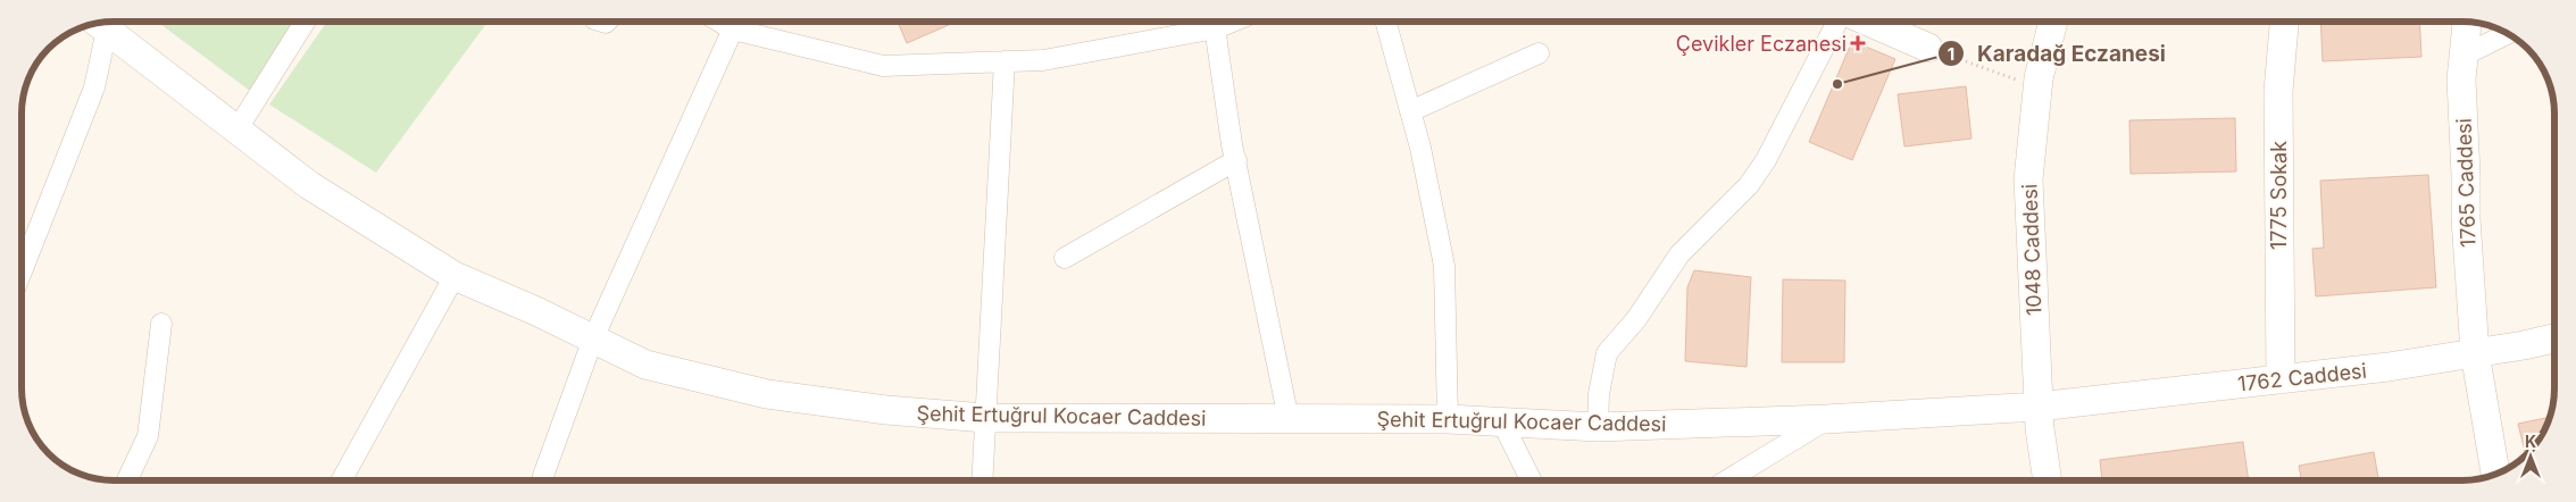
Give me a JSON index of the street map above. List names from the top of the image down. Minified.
{"streets":{"street":["1765 Caddesi","1775 Sokak","1048 Caddesi","1762 Caddesi","Şehit Ertuğrul Kocaer Caddesi"]},"crossings":[["1765 Caddesi","1762 Caddesi"],["1775 Sokak","1762 Caddesi"],["1048 Caddesi","1762 Caddesi"],["1048 Caddesi","Şehit Ertuğrul Kocaer Caddesi"],["1762 Caddesi","Şehit Ertuğrul Kocaer Caddesi"]],"places":{"health":["Çevikler Eczanesi"],"other":["Karadağ Eczanesi"]},"north":"top"}
